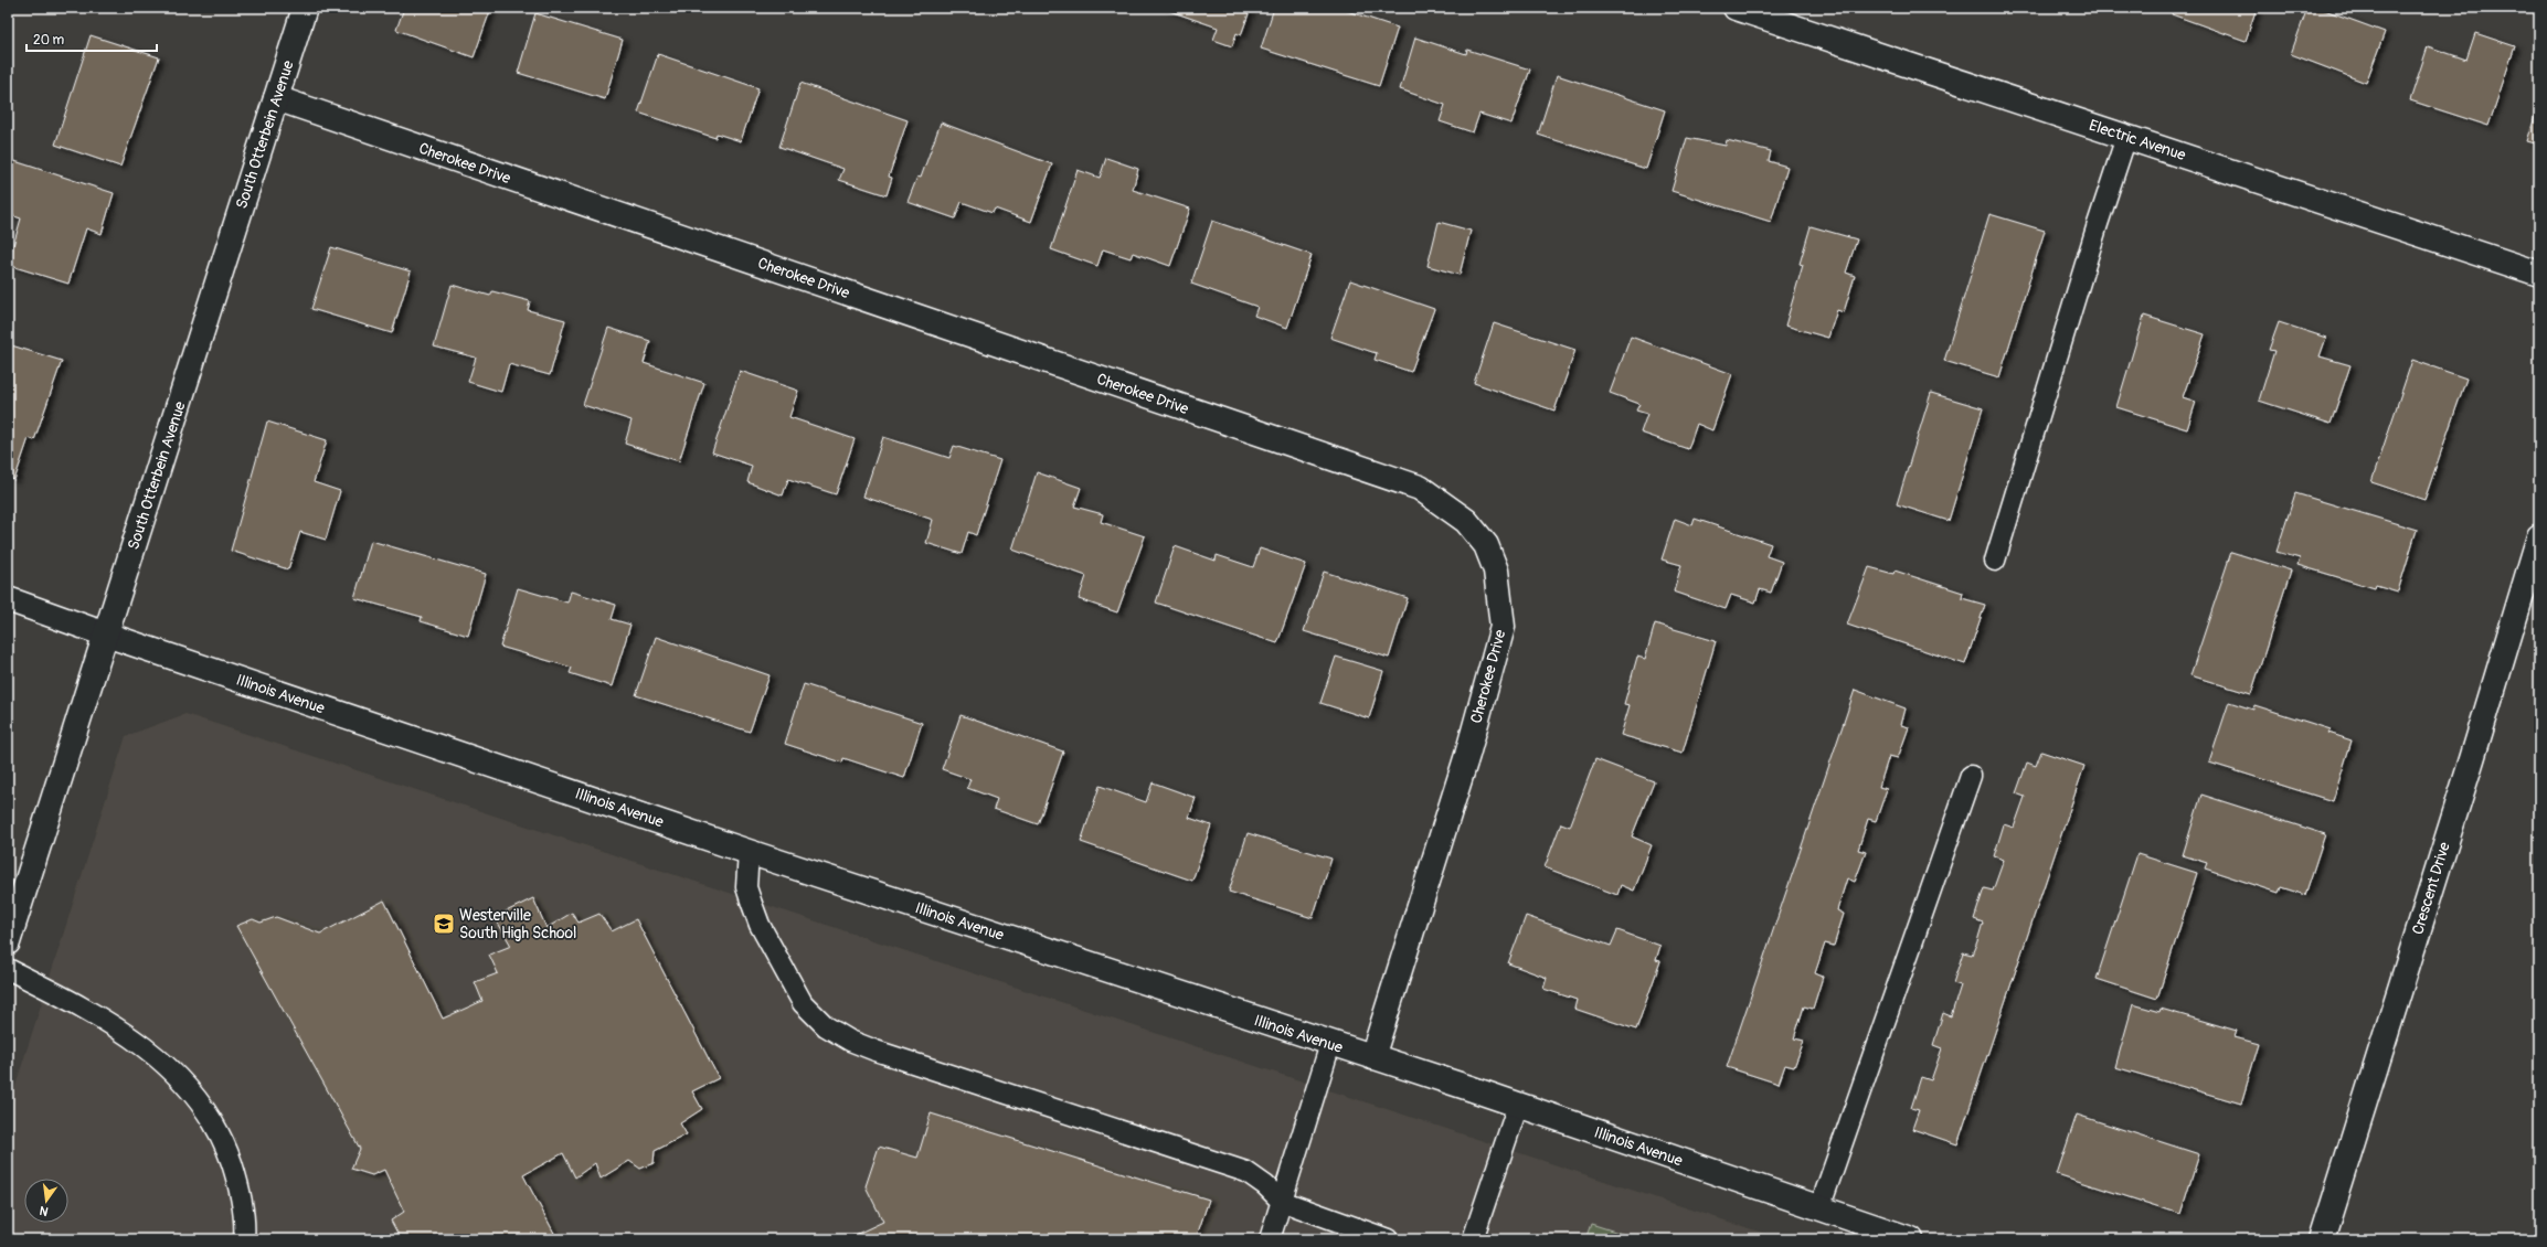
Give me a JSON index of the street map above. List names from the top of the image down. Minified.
{"streets":{"street":["South Otterbein Avenue","Electric Avenue","Cherokee Drive","Illinois Avenue","Crescent Drive"]},"crossings":[["South Otterbein Avenue","Cherokee Drive"],["South Otterbein Avenue","Illinois Avenue"],["Cherokee Drive","Illinois Avenue"]],"places":{"school or university":["Westerville South High School"]},"scale_bar":"20 m","north":"bottom"}
